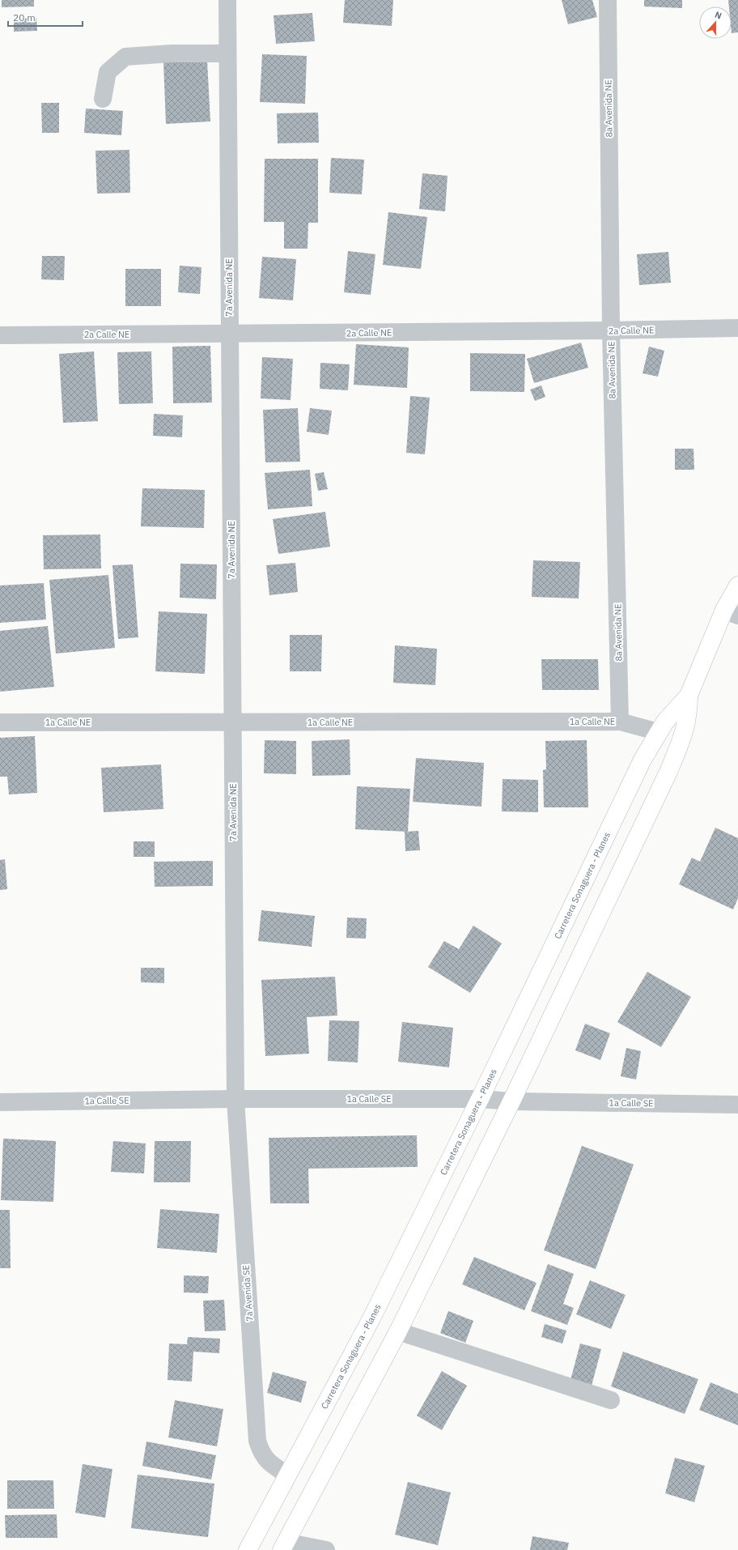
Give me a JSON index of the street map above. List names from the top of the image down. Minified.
{"streets":{"main road":["Carretera Sonaguera - Planes"],"street":["8a Avenida NE","7a Avenida NE","2a Calle NE","1a Calle NE","1a Calle SE","7a Avenida SE"]},"crossings":[["8a Avenida NE","2a Calle NE"],["8a Avenida NE","1a Calle NE"],["7a Avenida NE","2a Calle NE"],["7a Avenida NE","1a Calle NE"],["7a Avenida NE","1a Calle SE"],["7a Avenida NE","7a Avenida SE"],["1a Calle NE","Carretera Sonaguera - Planes"],["Carretera Sonaguera - Planes","1a Calle SE"],["Carretera Sonaguera - Planes","7a Avenida SE"],["1a Calle SE","7a Avenida SE"]],"scale_bar":"20 m","north":"top"}
